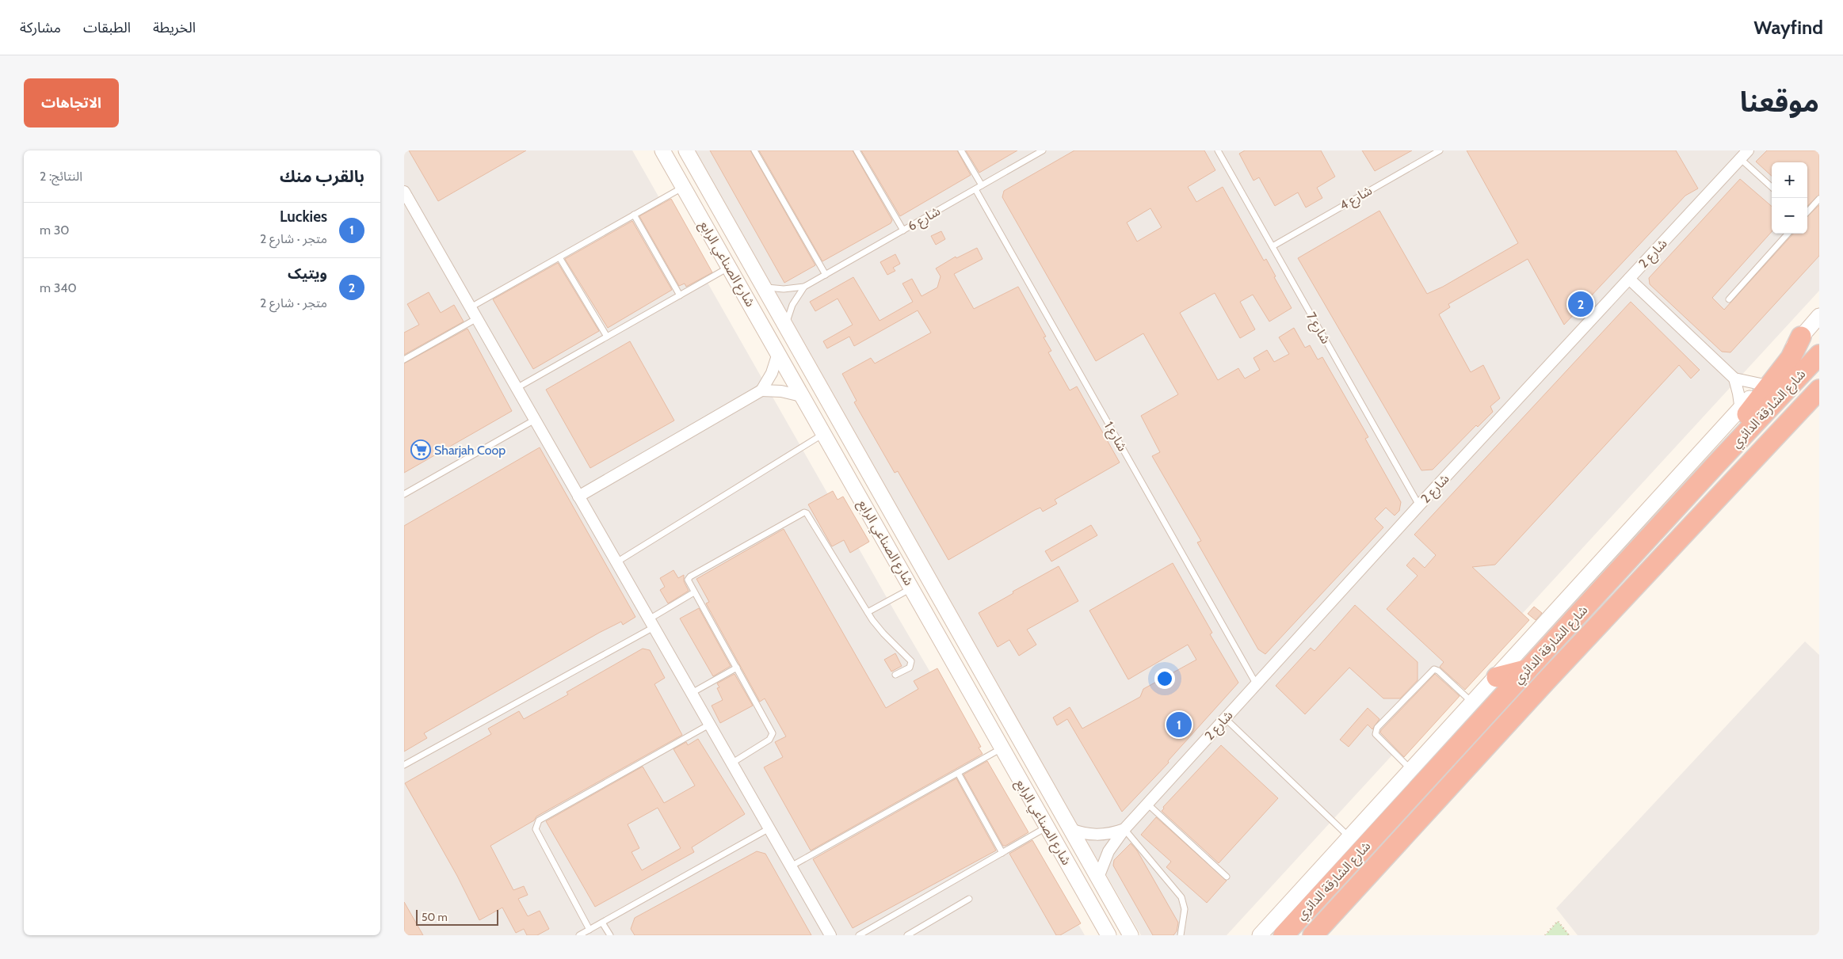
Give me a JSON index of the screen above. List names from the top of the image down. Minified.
{"streets":{"highway":["شارع الشارقة الدائري"],"main road":["شارع الصناعي الرابع"],"street":["شارع 2"],"lane":["شارع 4","شارع 6","شارع 7","شارع 1"]},"crossings":[["شارع 4","شارع 7"],["شارع 6","شارع الصناعي الرابع"],["شارع 6","شارع 1"],["شارع 2","شارع الصناعي الرابع"],["شارع 2","شارع 7"],["شارع 2","شارع 1"]],"places":{"supermarket":["Sharjah Coop"]},"scale_bar":"50 m","page":{"header":"Wayfind","nav":["الخريطة","الطبقات","مشاركة"],"title":"موقعنا","buttons":"الاتجاهات","heading":["بالقرب منك","النتائج: 2"],"map_buttons":["+","−"],"list":[{"mark":"1","name":"Luckies","note":"متجر · شارع 2","value":"30 m"},{"mark":"2","name":"ویتیک","note":"متجر · شارع 2","value":"340 m"}],"pins":["2","1"],"scale":"50 m"}}
